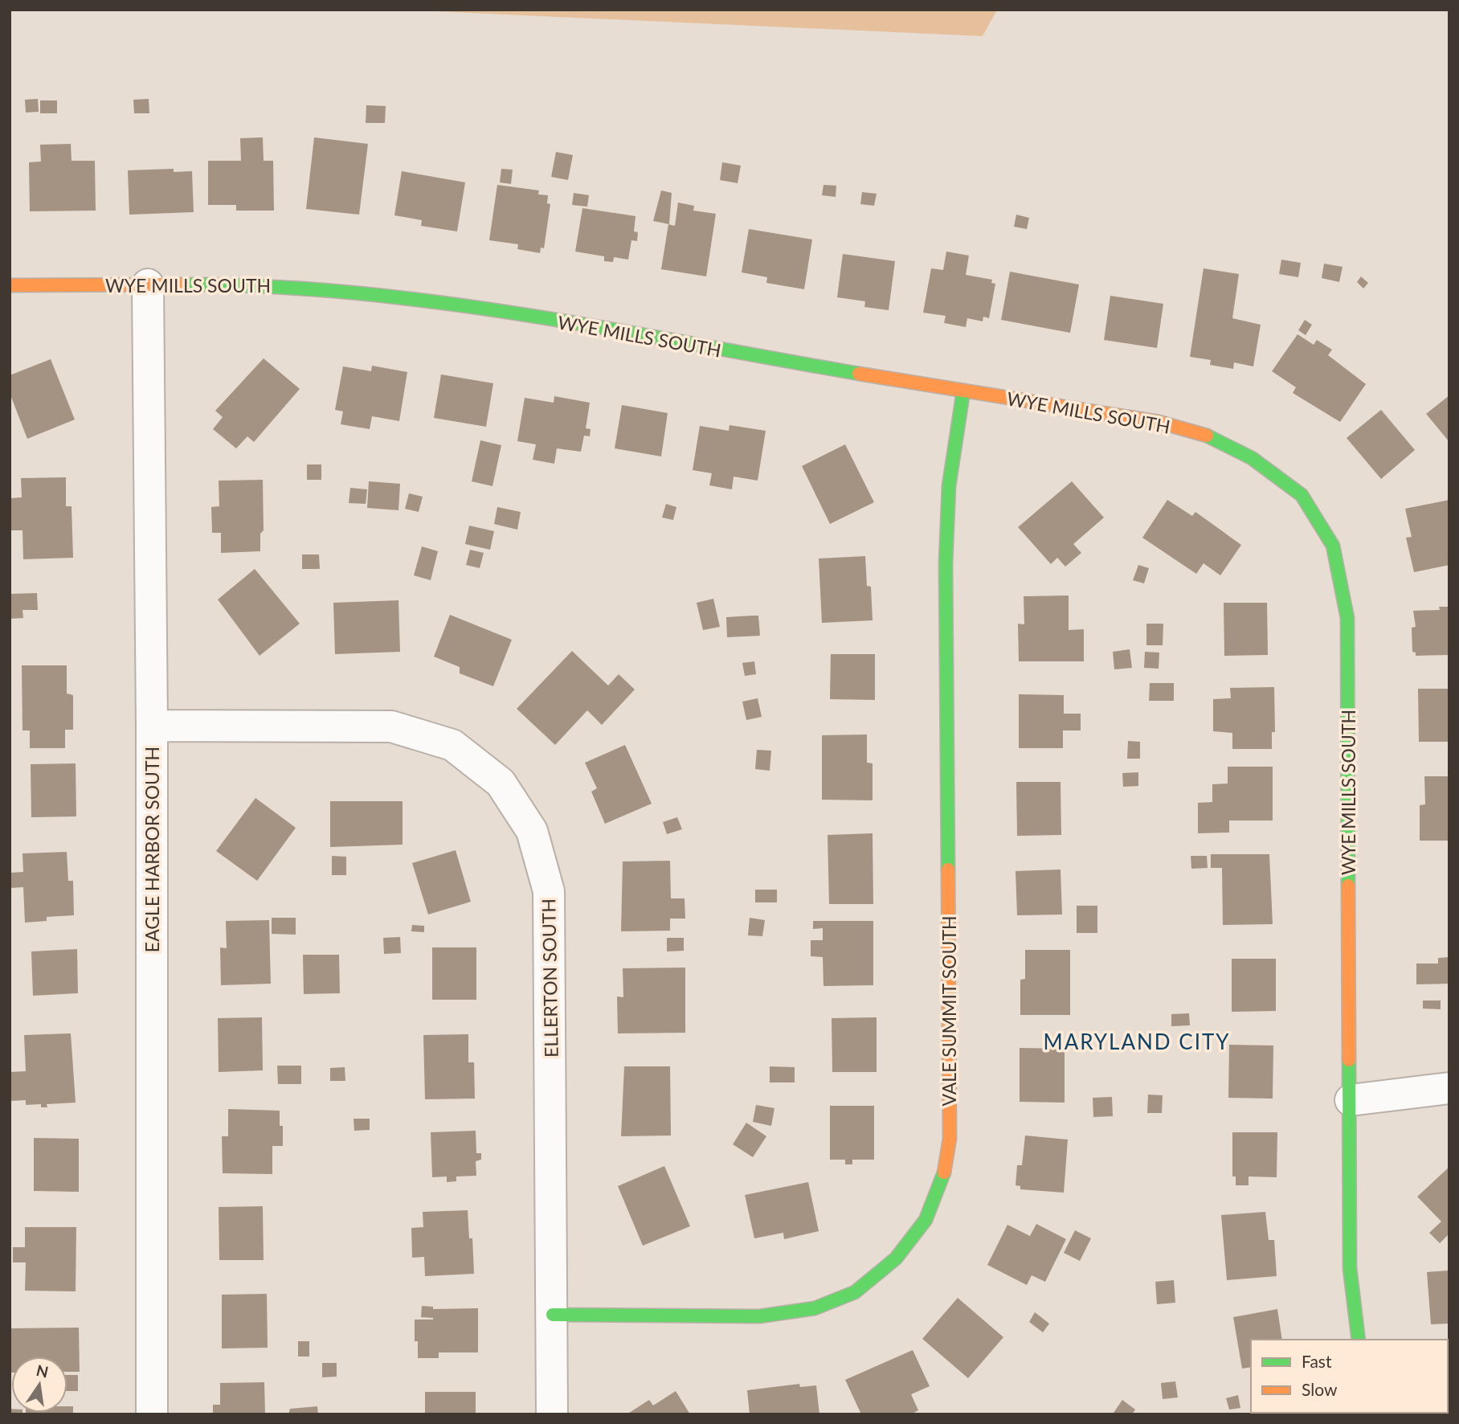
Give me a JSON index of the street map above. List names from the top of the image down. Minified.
{"streets":{"street":["WYE MILLS SOUTH","EAGLE HARBOR SOUTH","ELLERTON SOUTH","VALE SUMMIT SOUTH"]},"crossings":[["WYE MILLS SOUTH","EAGLE HARBOR SOUTH"],["WYE MILLS SOUTH","VALE SUMMIT SOUTH"],["EAGLE HARBOR SOUTH","ELLERTON SOUTH"],["ELLERTON SOUTH","VALE SUMMIT SOUTH"]],"districts":["MARYLAND CITY"],"legend":["Fast","Slow"],"north":"top"}
